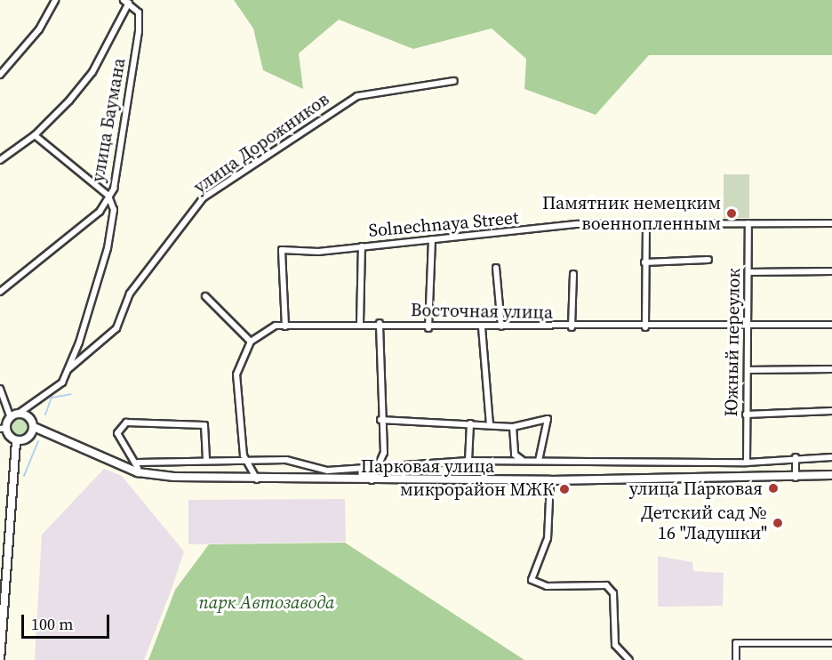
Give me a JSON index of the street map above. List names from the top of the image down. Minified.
{"streets":{"street":["улица Баумана","улица Дорожников","Solnechnaya Street","Восточная улица","Южный переулок","Парковая улица"]},"crossings":[["Solnechnaya Street","Восточная улица"],["Solnechnaya Street","Южный переулок"],["Восточная улица","Южный переулок"]],"parks":["парк Автозавода"],"places":["Памятник немецким военнопленным","улица Парковая","микрорайон МЖК","Детский сад № 16 \"Ладушки\""],"scale_bar":"100 m"}
